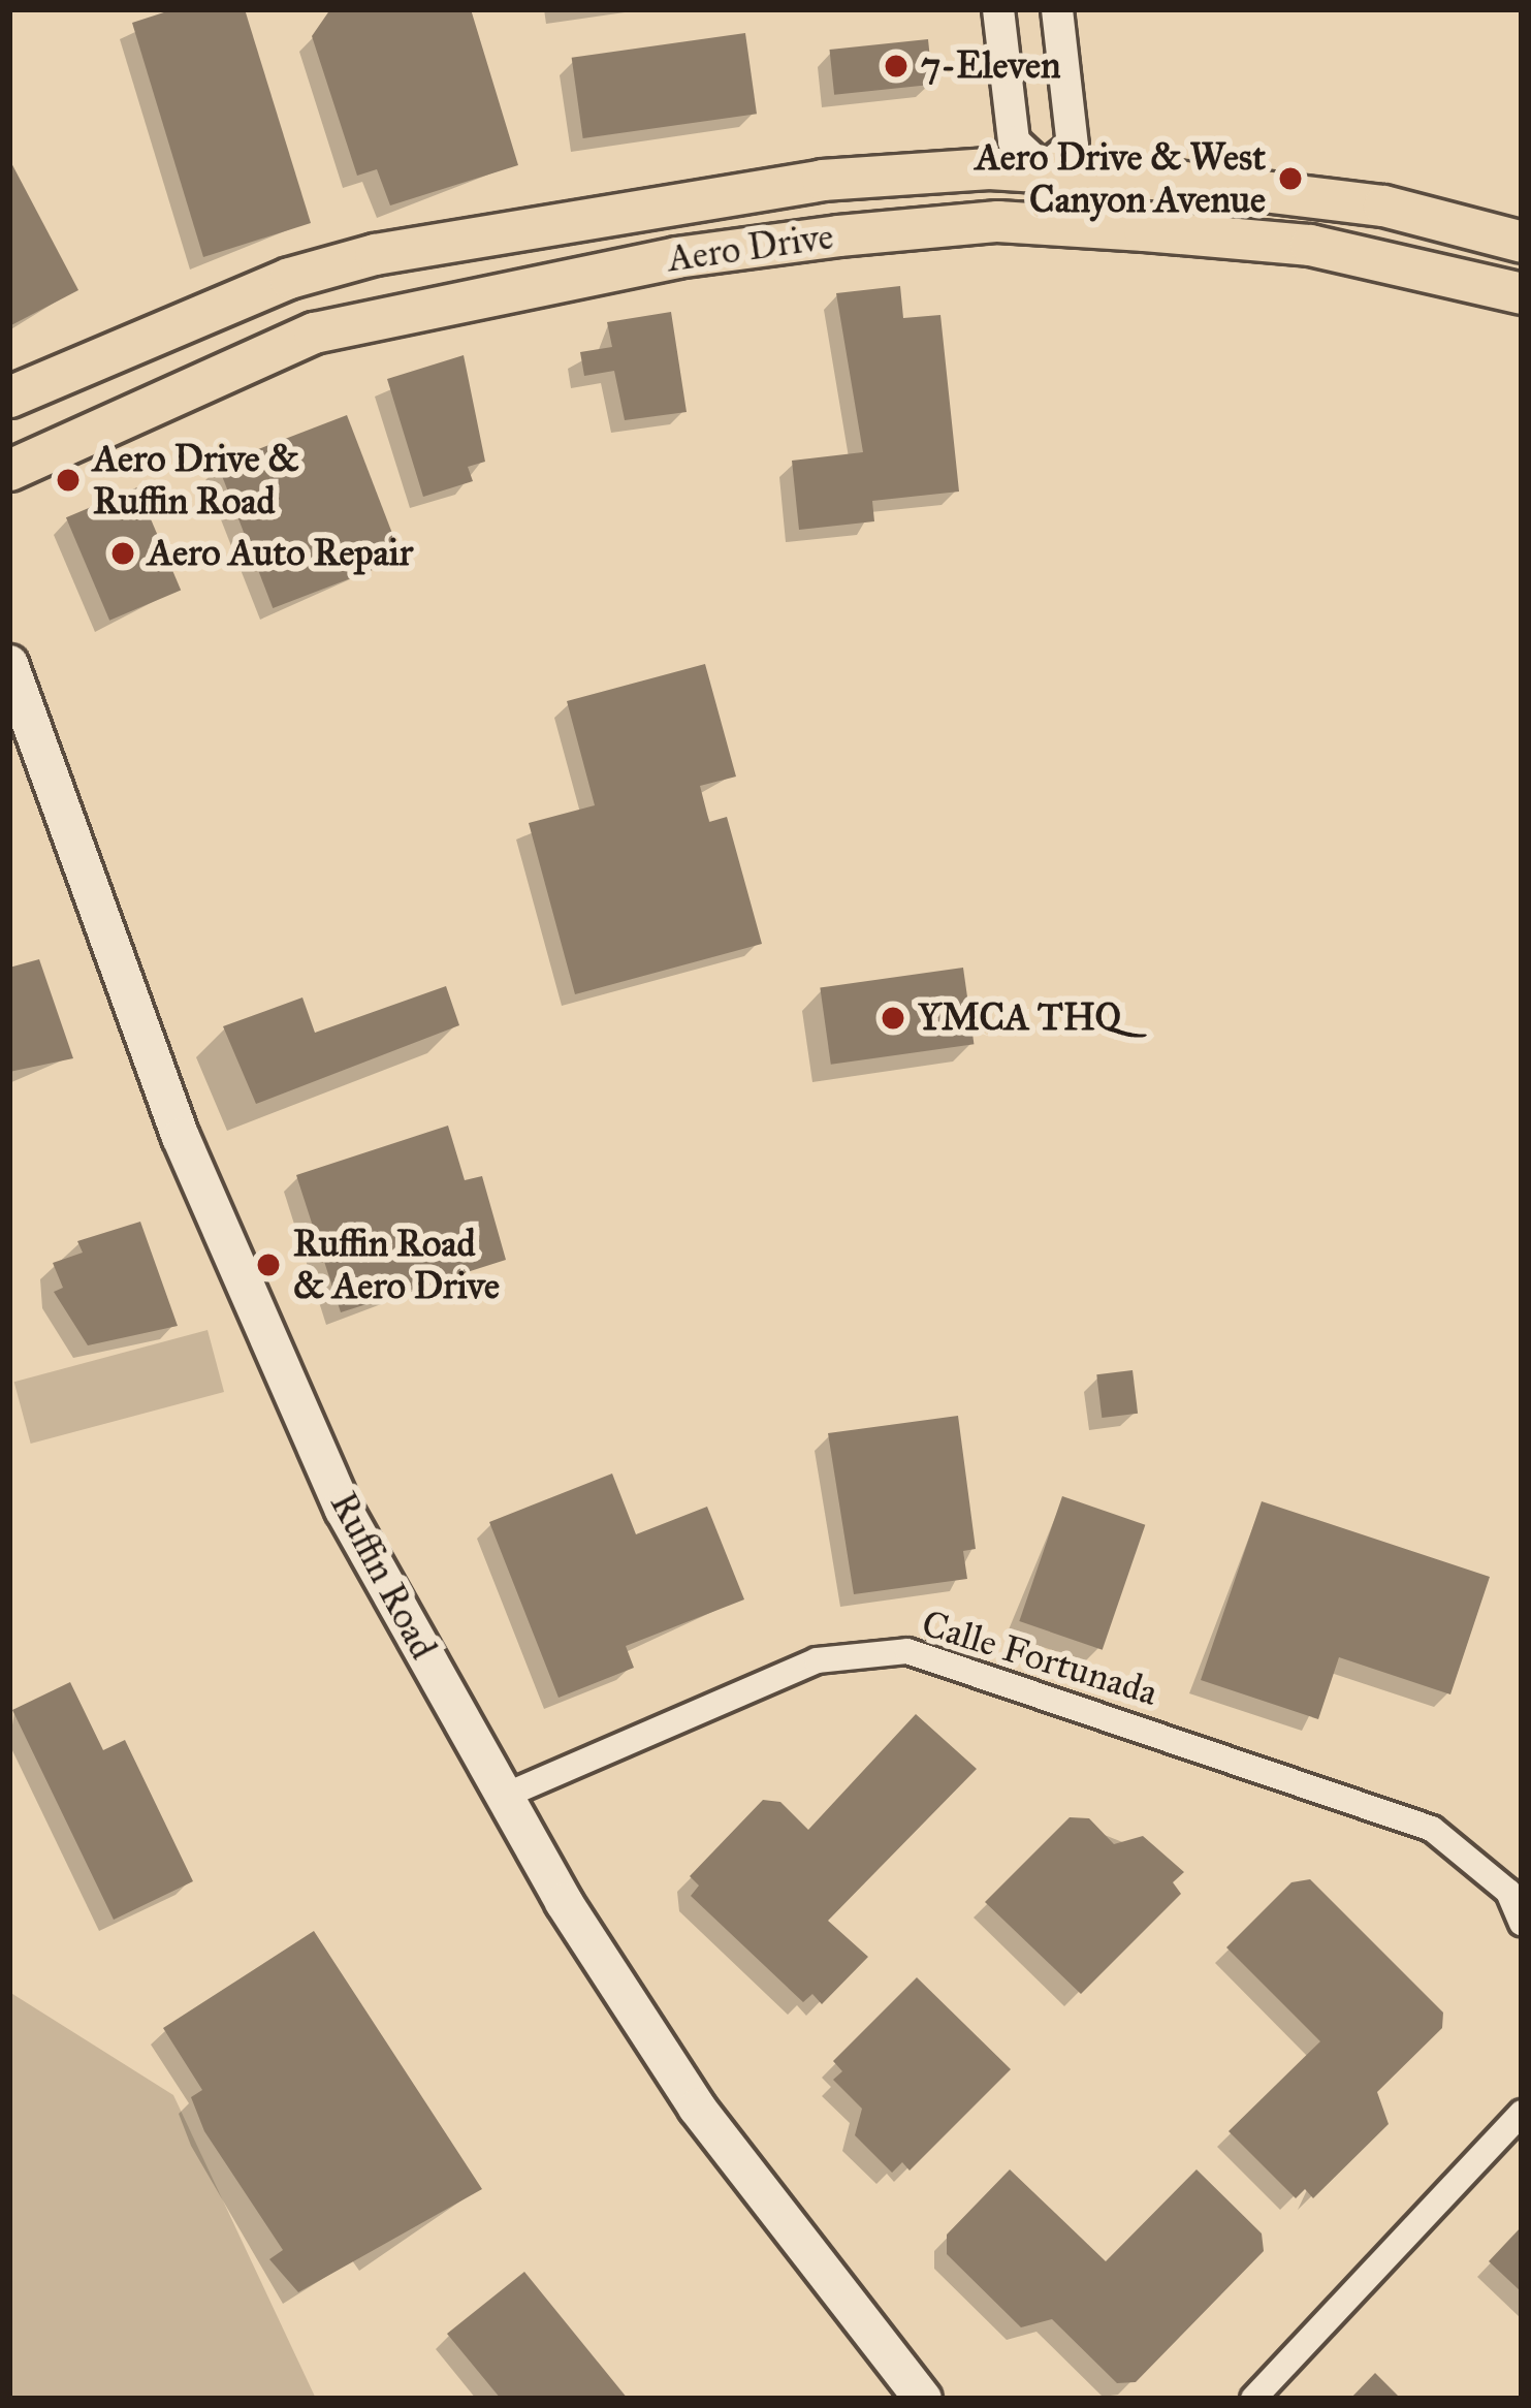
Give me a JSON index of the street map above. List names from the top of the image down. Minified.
{"streets":{"main road":["Aero Drive","Ruffin Road"],"street":["Calle Fortunada"]},"crossings":[["Ruffin Road","Calle Fortunada"]],"places":["7-Eleven","Aero Drive & West Canyon Avenue","Aero Drive & Ruffin Road","Aero Auto Repair","YMCA THQ","Ruffin Road & Aero Drive"]}
